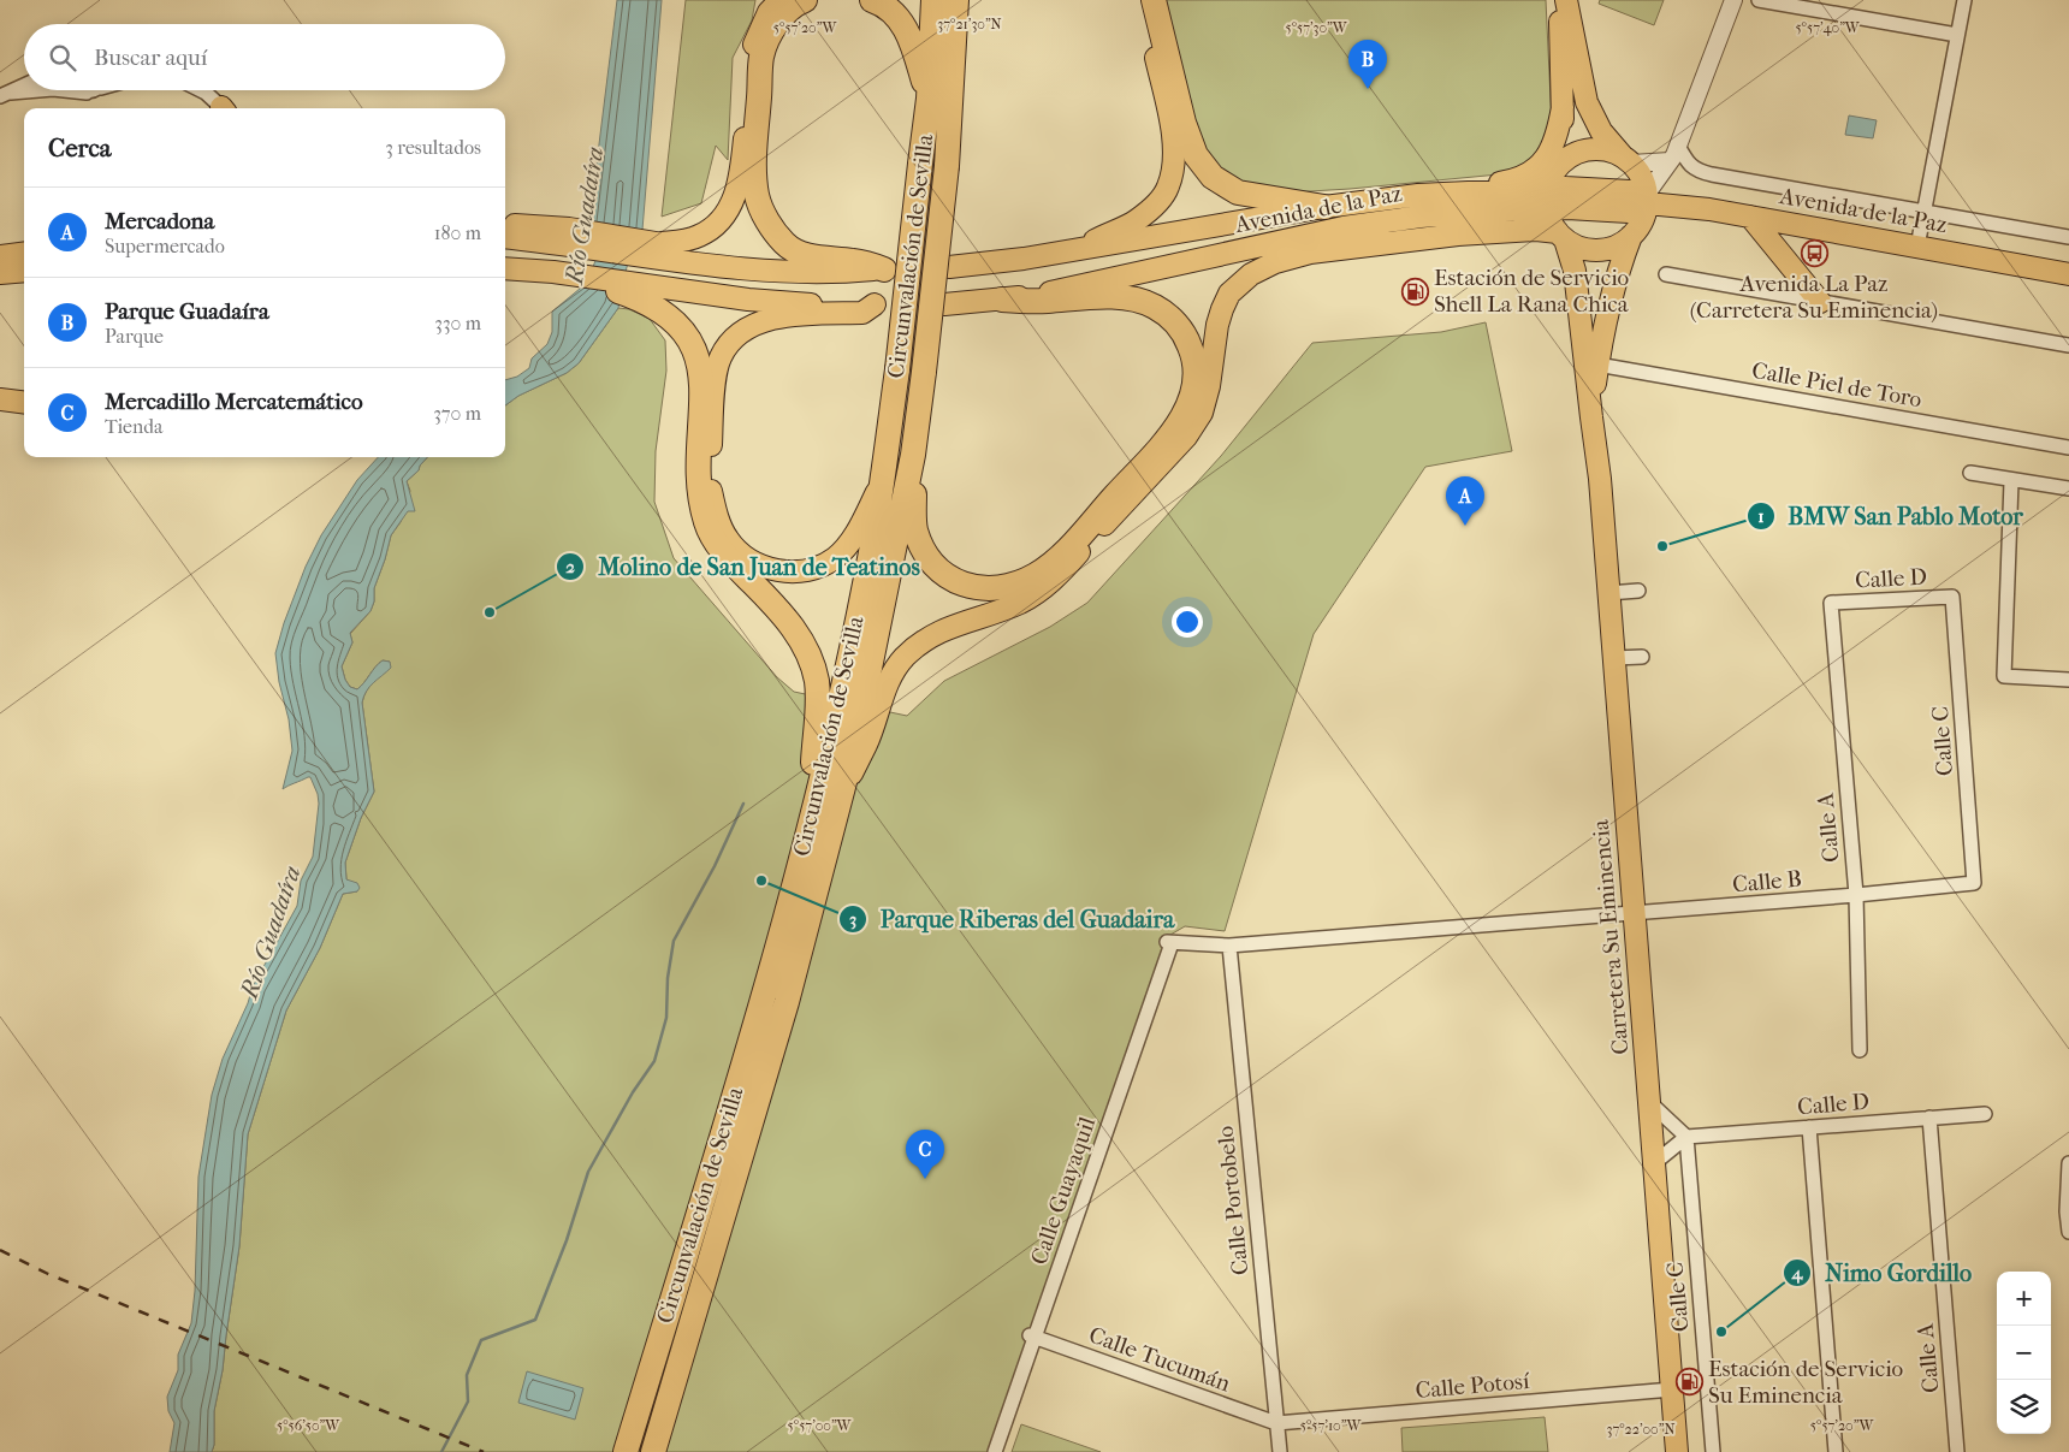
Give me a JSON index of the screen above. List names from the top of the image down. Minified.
{"streets":{"highway":["Circunvalación de Sevilla"],"main road":["Avenida de la Paz","Carretera Su Eminencia"],"street":["Calle Piel de Toro","Calle D","Calle C","Calle A","Calle B","Calle Guayaquil","Calle Portobelo","Calle Tucumán","Calle Potosí"]},"crossings":[["Avenida de la Paz","Carretera Su Eminencia"],["Calle Piel de Toro","Carretera Su Eminencia"],["Calle D","Calle C"],["Calle D","Calle A"],["Calle C","Calle B"],["Calle A","Calle B"],["Calle B","Carretera Su Eminencia"],["Calle B","Calle Guayaquil"],["Calle B","Calle Portobelo"],["Carretera Su Eminencia","Calle Potosí"],["Calle Guayaquil","Calle Tucumán"],["Calle Portobelo","Calle Tucumán"],["Calle Portobelo","Calle Potosí"],["Calle Tucumán","Calle Potosí"]],"water":["Río Guadaíra"],"places":{"bus stop":["Avenida La Paz (Carretera Su Eminencia)"],"fuel station":["Estación de Servicio Shell La Rana Chica","Estación de Servicio Su Eminencia"],"other":["BMW San Pablo Motor","Molino de San Juan de Teatinos","Parque Riberas del Guadaira","Nimo Gordillo"]},"page":{"search":"Buscar aquí","pins":["B","A","C"],"heading":["Cerca","3 resultados"],"list":[{"mark":"A","name":"Mercadona","note":"Supermercado","value":"180 m"},{"mark":"B","name":"Parque Guadaíra","note":"Parque","value":"330 m"},{"mark":"C","name":"Mercadillo Mercatemático","note":"Tienda","value":"370 m"}],"map_buttons":["+","−"]},"coordinates":["37°21'30\"N","5°57'20\"W","5°57'30\"W","5°57'40\"W","5°56'50\"W","5°57'00\"W","5°57'10\"W","37°22'00\"N"]}
